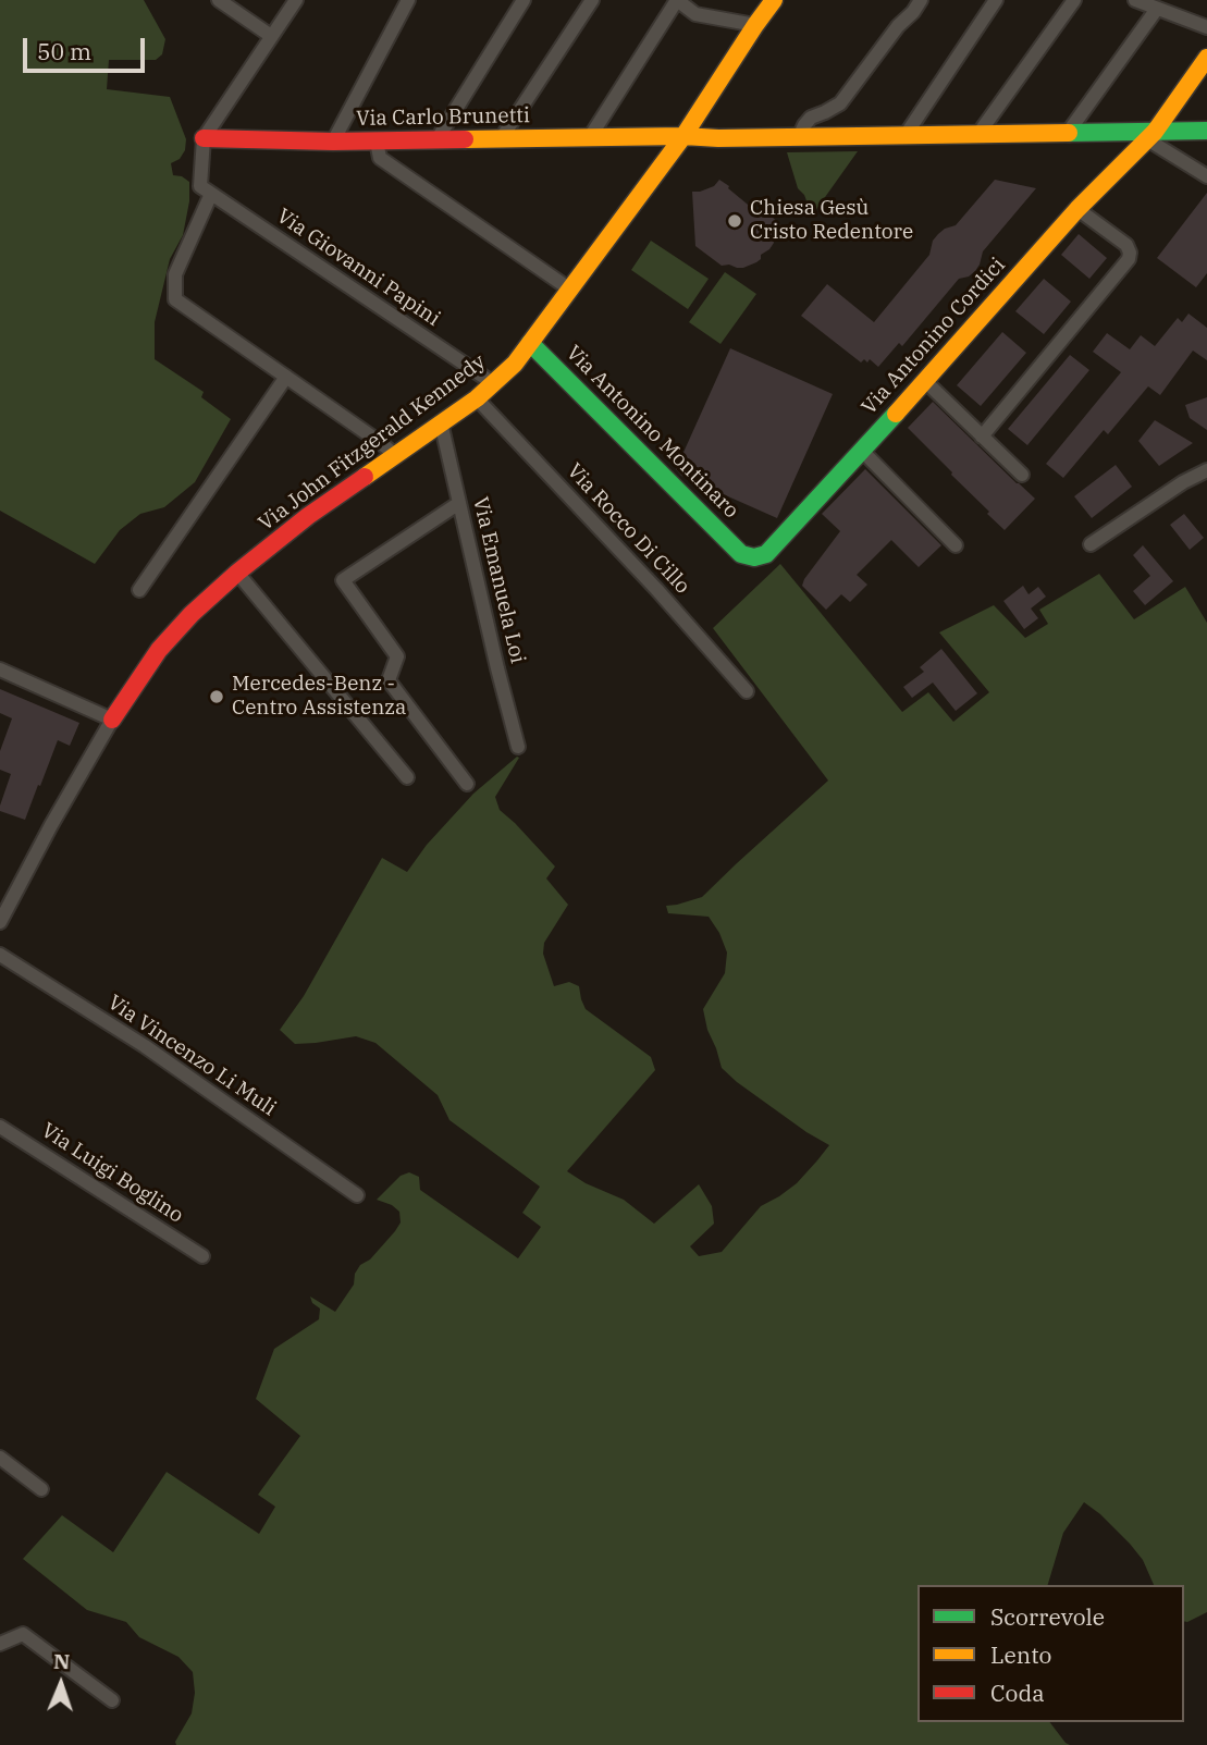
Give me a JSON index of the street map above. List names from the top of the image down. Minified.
{"streets":{"street":["Via Carlo Brunetti","Via Giovanni Papini","Via Antonino Cordici","Via Antonino Montinaro","Via John Fitzgerald Kennedy","Via Rocco Di Cillo","Via Emanuela Loi","Via Vincenzo Li Muli","Via Luigi Boglino"]},"crossings":[["Via Carlo Brunetti","Via Antonino Cordici"],["Via Carlo Brunetti","Via John Fitzgerald Kennedy"],["Via Giovanni Papini","Via John Fitzgerald Kennedy"],["Via Antonino Cordici","Via Antonino Montinaro"],["Via Antonino Montinaro","Via John Fitzgerald Kennedy"],["Via John Fitzgerald Kennedy","Via Rocco Di Cillo"],["Via John Fitzgerald Kennedy","Via Emanuela Loi"]],"places":["Chiesa Gesù Cristo Redentore","Mercedes-Benz - Centro Assistenza"],"legend":["Scorrevole","Lento","Coda"],"scale_bar":"50 m","north":"top"}
